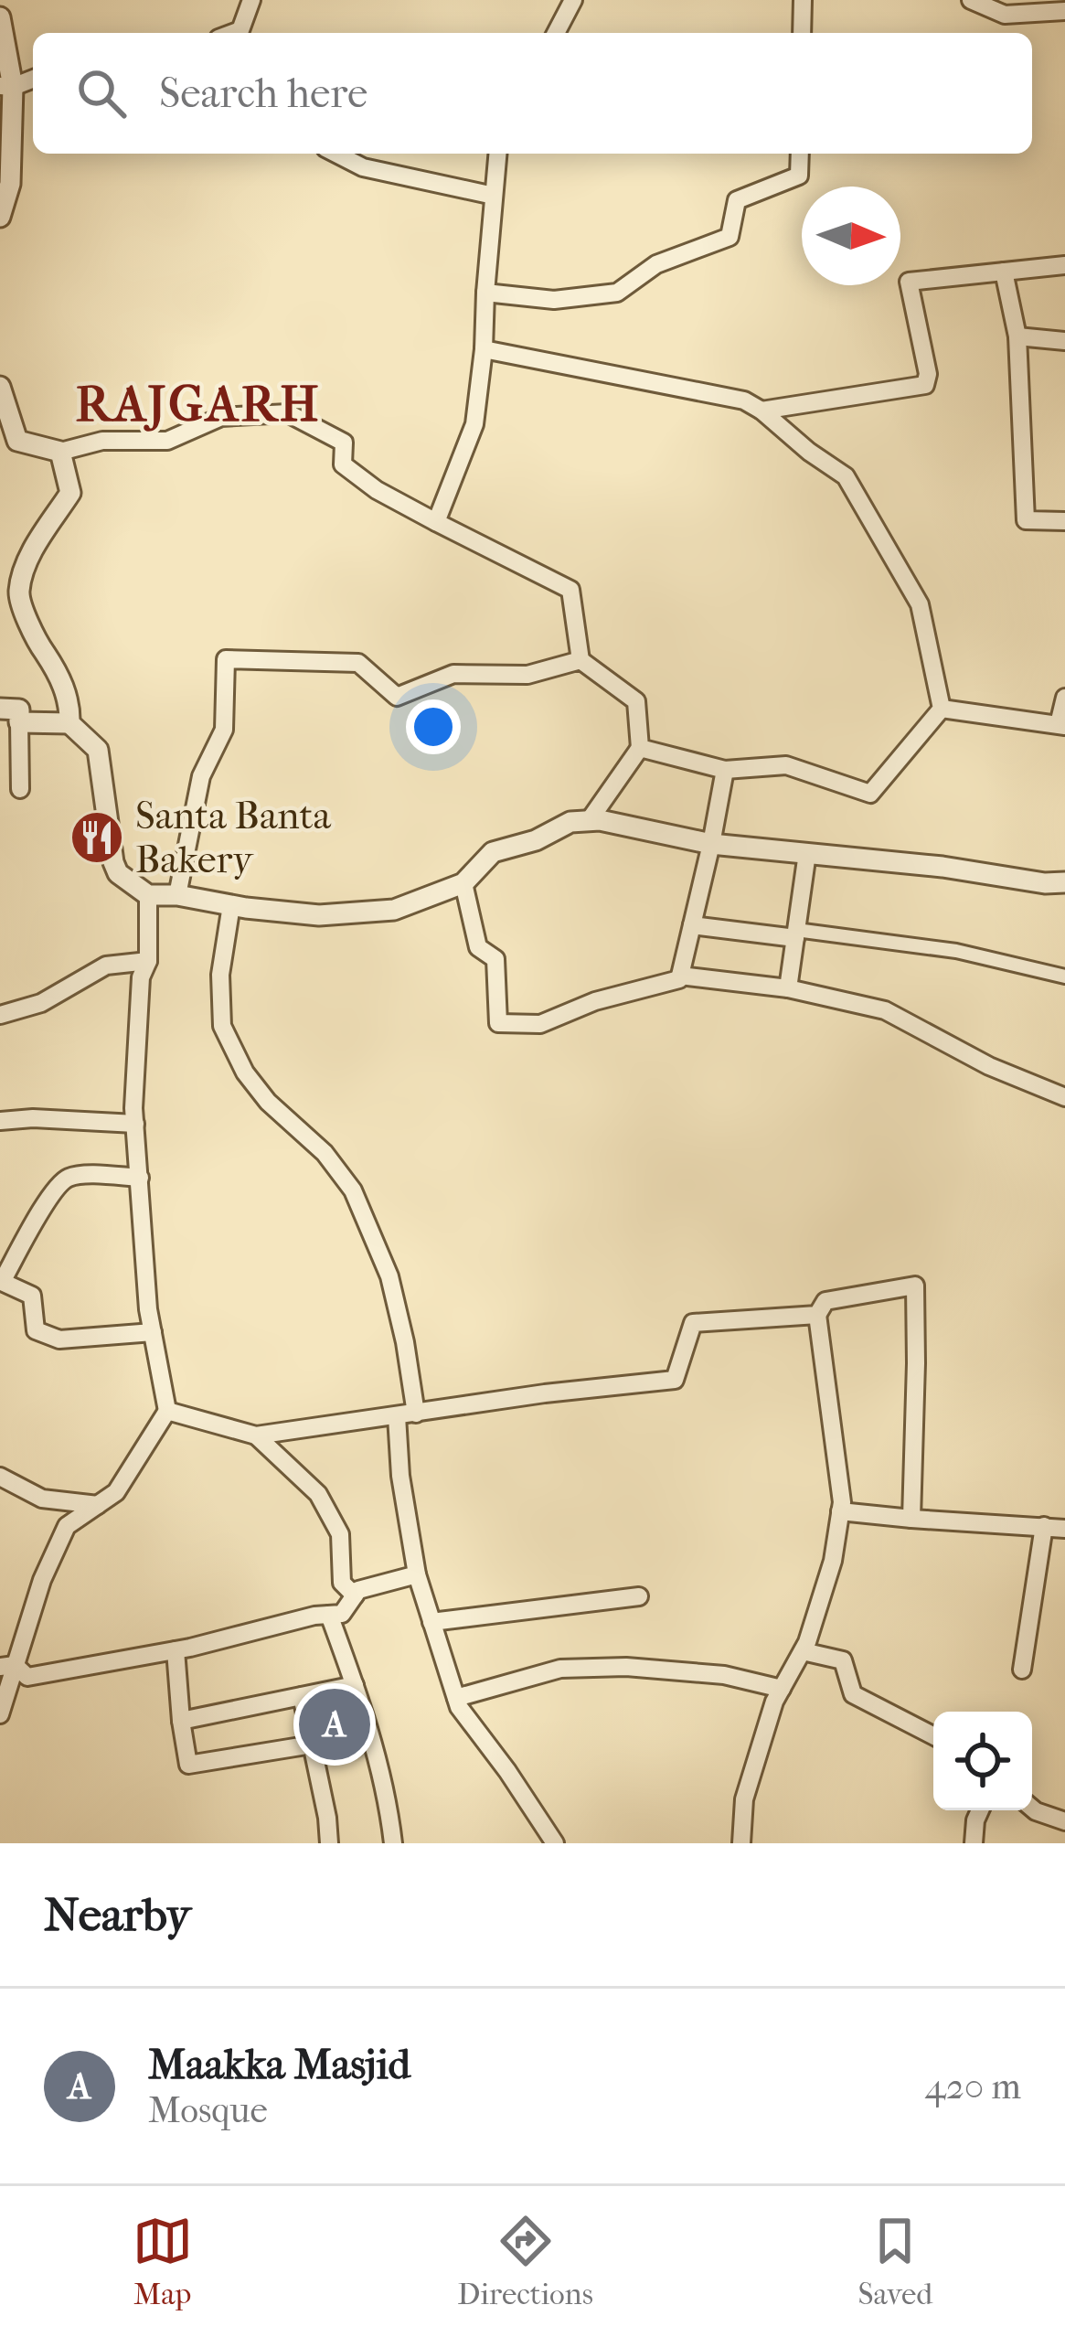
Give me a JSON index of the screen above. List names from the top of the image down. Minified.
{"districts":["RAJGARH"],"places":{"restaurant":["Santa Banta Bakery"]},"north":"right","page":{"search":"Search here","pins":"A","heading":"Nearby","list":[{"mark":"A","name":"Maakka Masjid","note":"Mosque","value":"420 m"}],"nav":["Map","Directions","Saved"]}}
